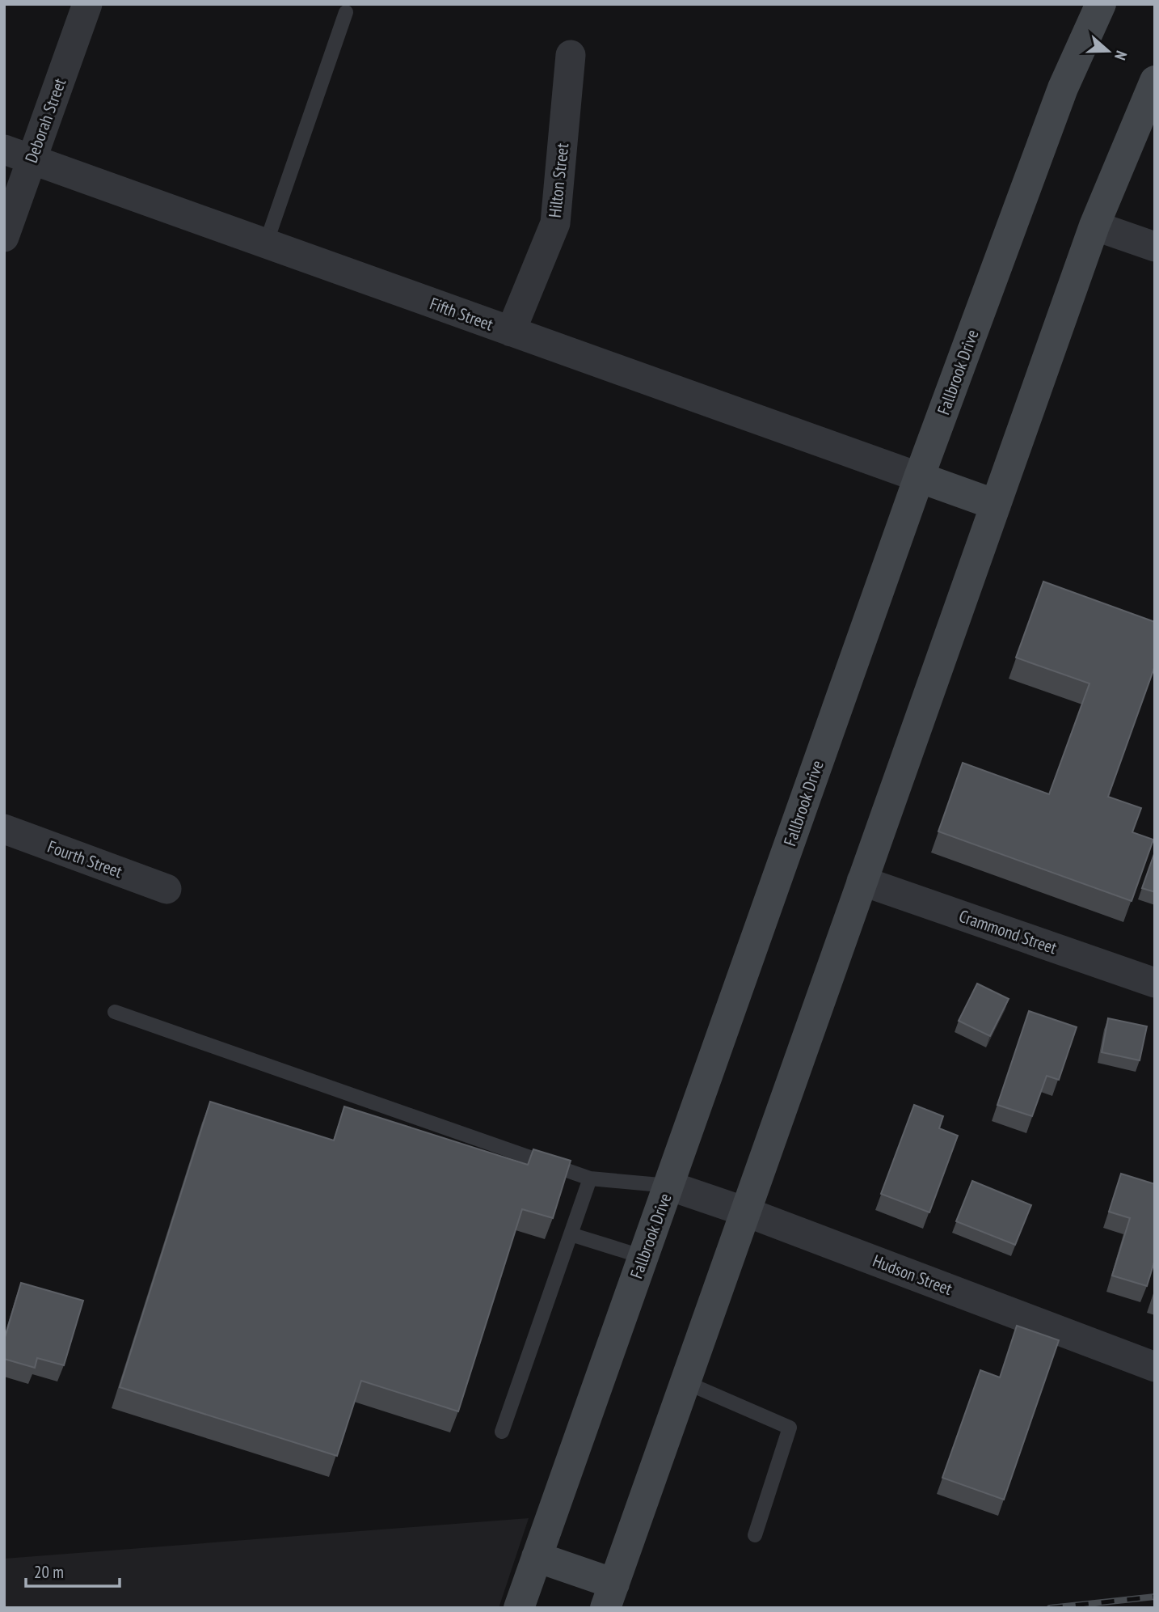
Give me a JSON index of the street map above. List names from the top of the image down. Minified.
{"streets":{"main road":["Fallbrook Drive"],"street":["Deborah Street","Hilton Street","Fifth Street","Fourth Street","Crammond Street","Hudson Street"]},"crossings":[["Deborah Street","Fifth Street"],["Hilton Street","Fifth Street"],["Fifth Street","Fallbrook Drive"],["Fallbrook Drive","Hudson Street"]],"scale_bar":"20 m","north":"right"}
